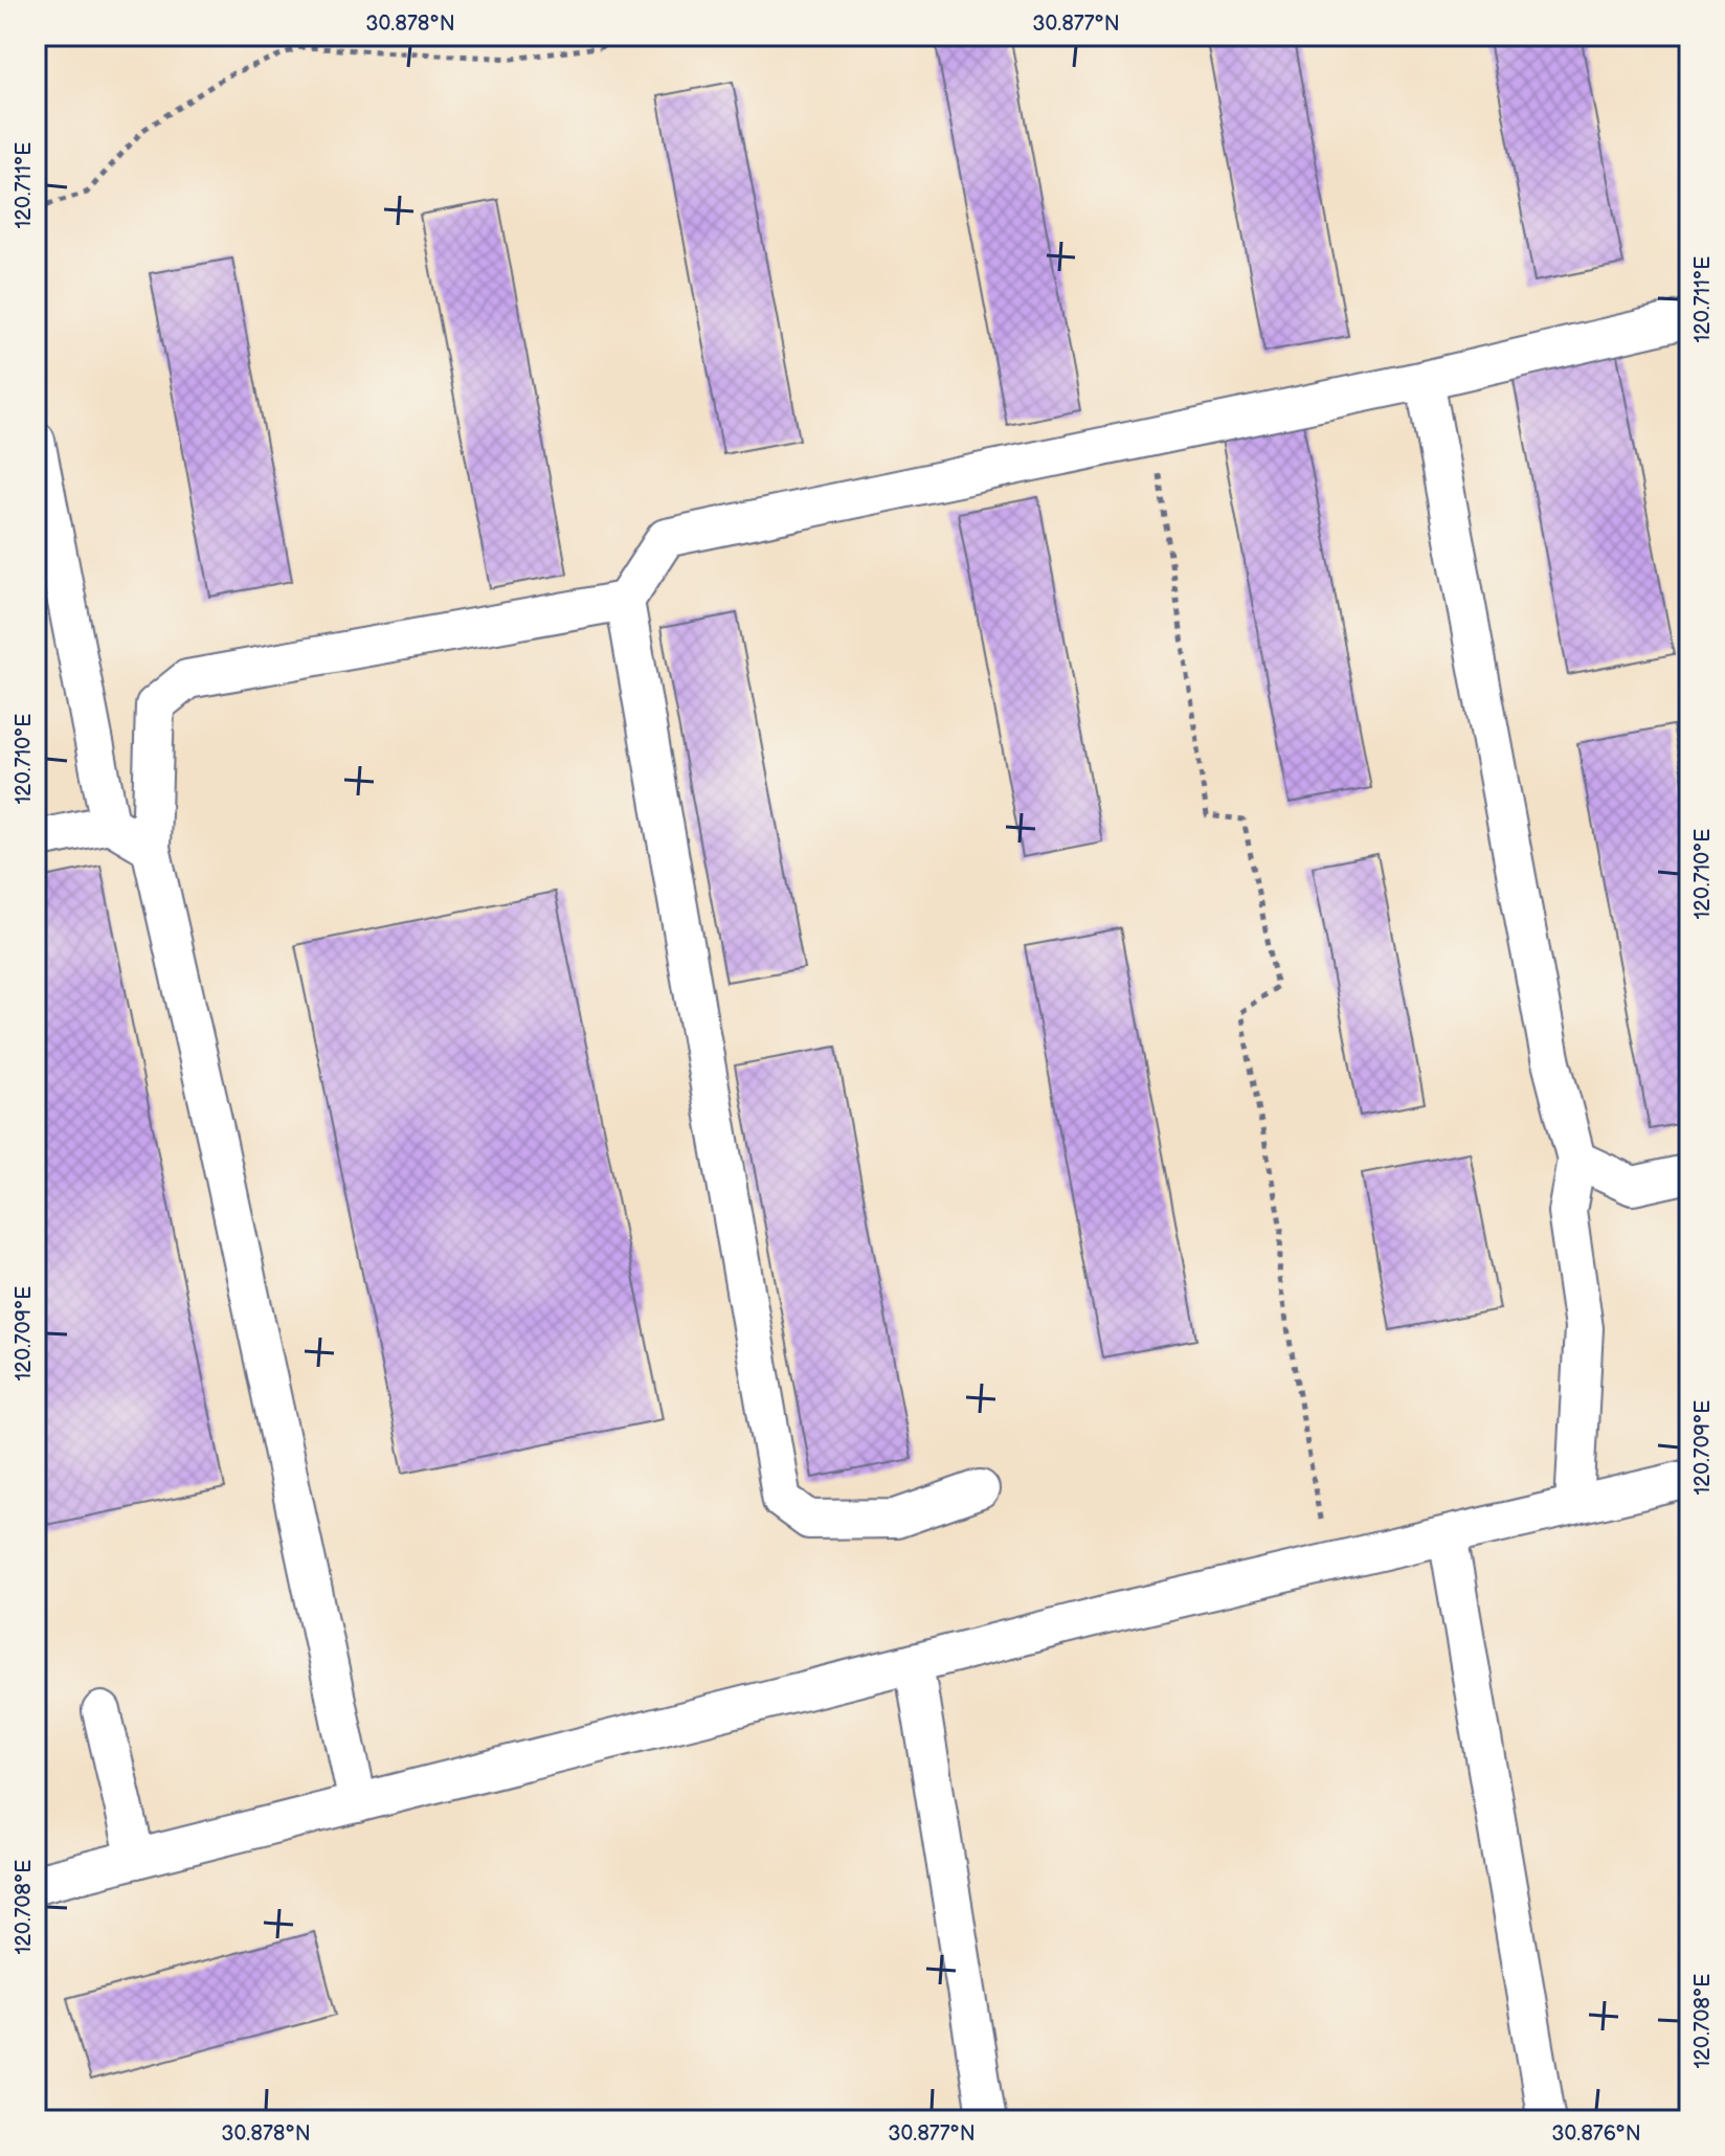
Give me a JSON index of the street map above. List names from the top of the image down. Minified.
{"coordinates":["30.878°N","30.877°N","120.711°E","120.710°E","120.709°E","120.708°E","30.876°N"]}
